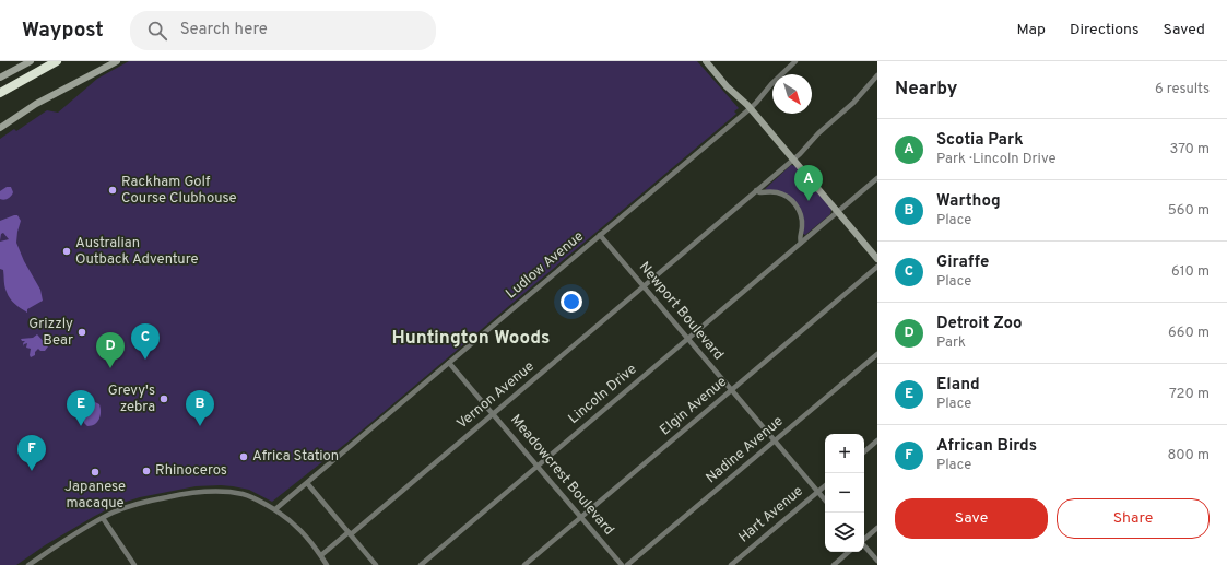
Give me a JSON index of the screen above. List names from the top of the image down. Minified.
{"streets":{"street":["Ludlow Avenue","Newport Boulevard","Lincoln Drive","Vernon Avenue","Elgin Avenue","Nadine Avenue","Meadowcrest Boulevard","Hart Avenue"]},"crossings":[["Ludlow Avenue","Newport Boulevard"],["Ludlow Avenue","Meadowcrest Boulevard"],["Newport Boulevard","Lincoln Drive"],["Newport Boulevard","Vernon Avenue"],["Newport Boulevard","Elgin Avenue"],["Newport Boulevard","Nadine Avenue"],["Newport Boulevard","Hart Avenue"],["Lincoln Drive","Meadowcrest Boulevard"],["Vernon Avenue","Meadowcrest Boulevard"],["Elgin Avenue","Meadowcrest Boulevard"]],"districts":["Huntington Woods"],"places":["Rackham Golf Course Clubhouse","Australian Outback Adventure","Grizzly Bear","Grevy's zebra","Africa Station","Rhinoceros","Japanese macaque"],"north":"bottom right","page":{"header":"Waypost","search":"Search here","nav":["Map","Directions","Saved"],"heading":["Nearby","6 results"],"list":[{"mark":"A","name":"Scotia Park","note":"Park · Lincoln Drive","value":"370 m"},{"mark":"B","name":"Warthog","note":"Place","value":"560 m"},{"mark":"C","name":"Giraffe","note":"Place","value":"610 m"},{"mark":"D","name":"Detroit Zoo","note":"Park","value":"660 m"},{"mark":"E","name":"Eland","note":"Place","value":"720 m"},{"mark":"F","name":"African Birds","note":"Place","value":"800 m"}],"pins":["A","C","D","B","E","F"],"map_buttons":["+","−"],"buttons":["Save","Share"]}}
